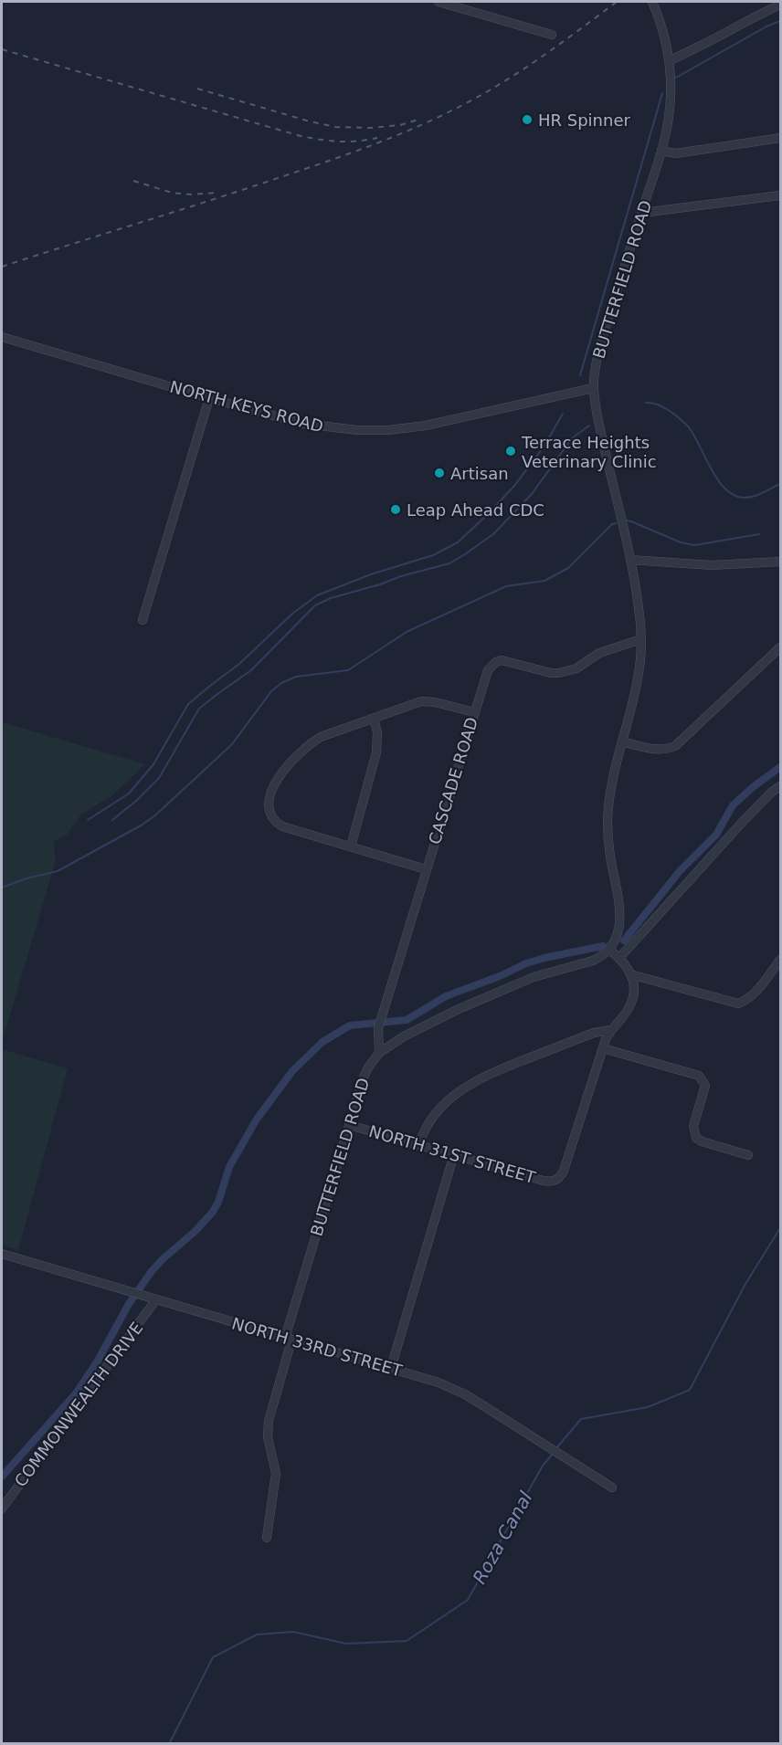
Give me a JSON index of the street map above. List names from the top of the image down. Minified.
{"streets":{"street":["BUTTERFIELD ROAD","NORTH KEYS ROAD","CASCADE ROAD","NORTH 31ST STREET","NORTH 33RD STREET","COMMONWEALTH DRIVE"]},"crossings":[["BUTTERFIELD ROAD","NORTH KEYS ROAD"],["BUTTERFIELD ROAD","CASCADE ROAD"],["BUTTERFIELD ROAD","NORTH 31ST STREET"],["BUTTERFIELD ROAD","NORTH 33RD STREET"],["NORTH 33RD STREET","COMMONWEALTH DRIVE"]],"water":["Roza Canal"],"places":["HR Spinner","Terrace Heights Veterinary Clinic","Artisan","Leap Ahead CDC"]}
